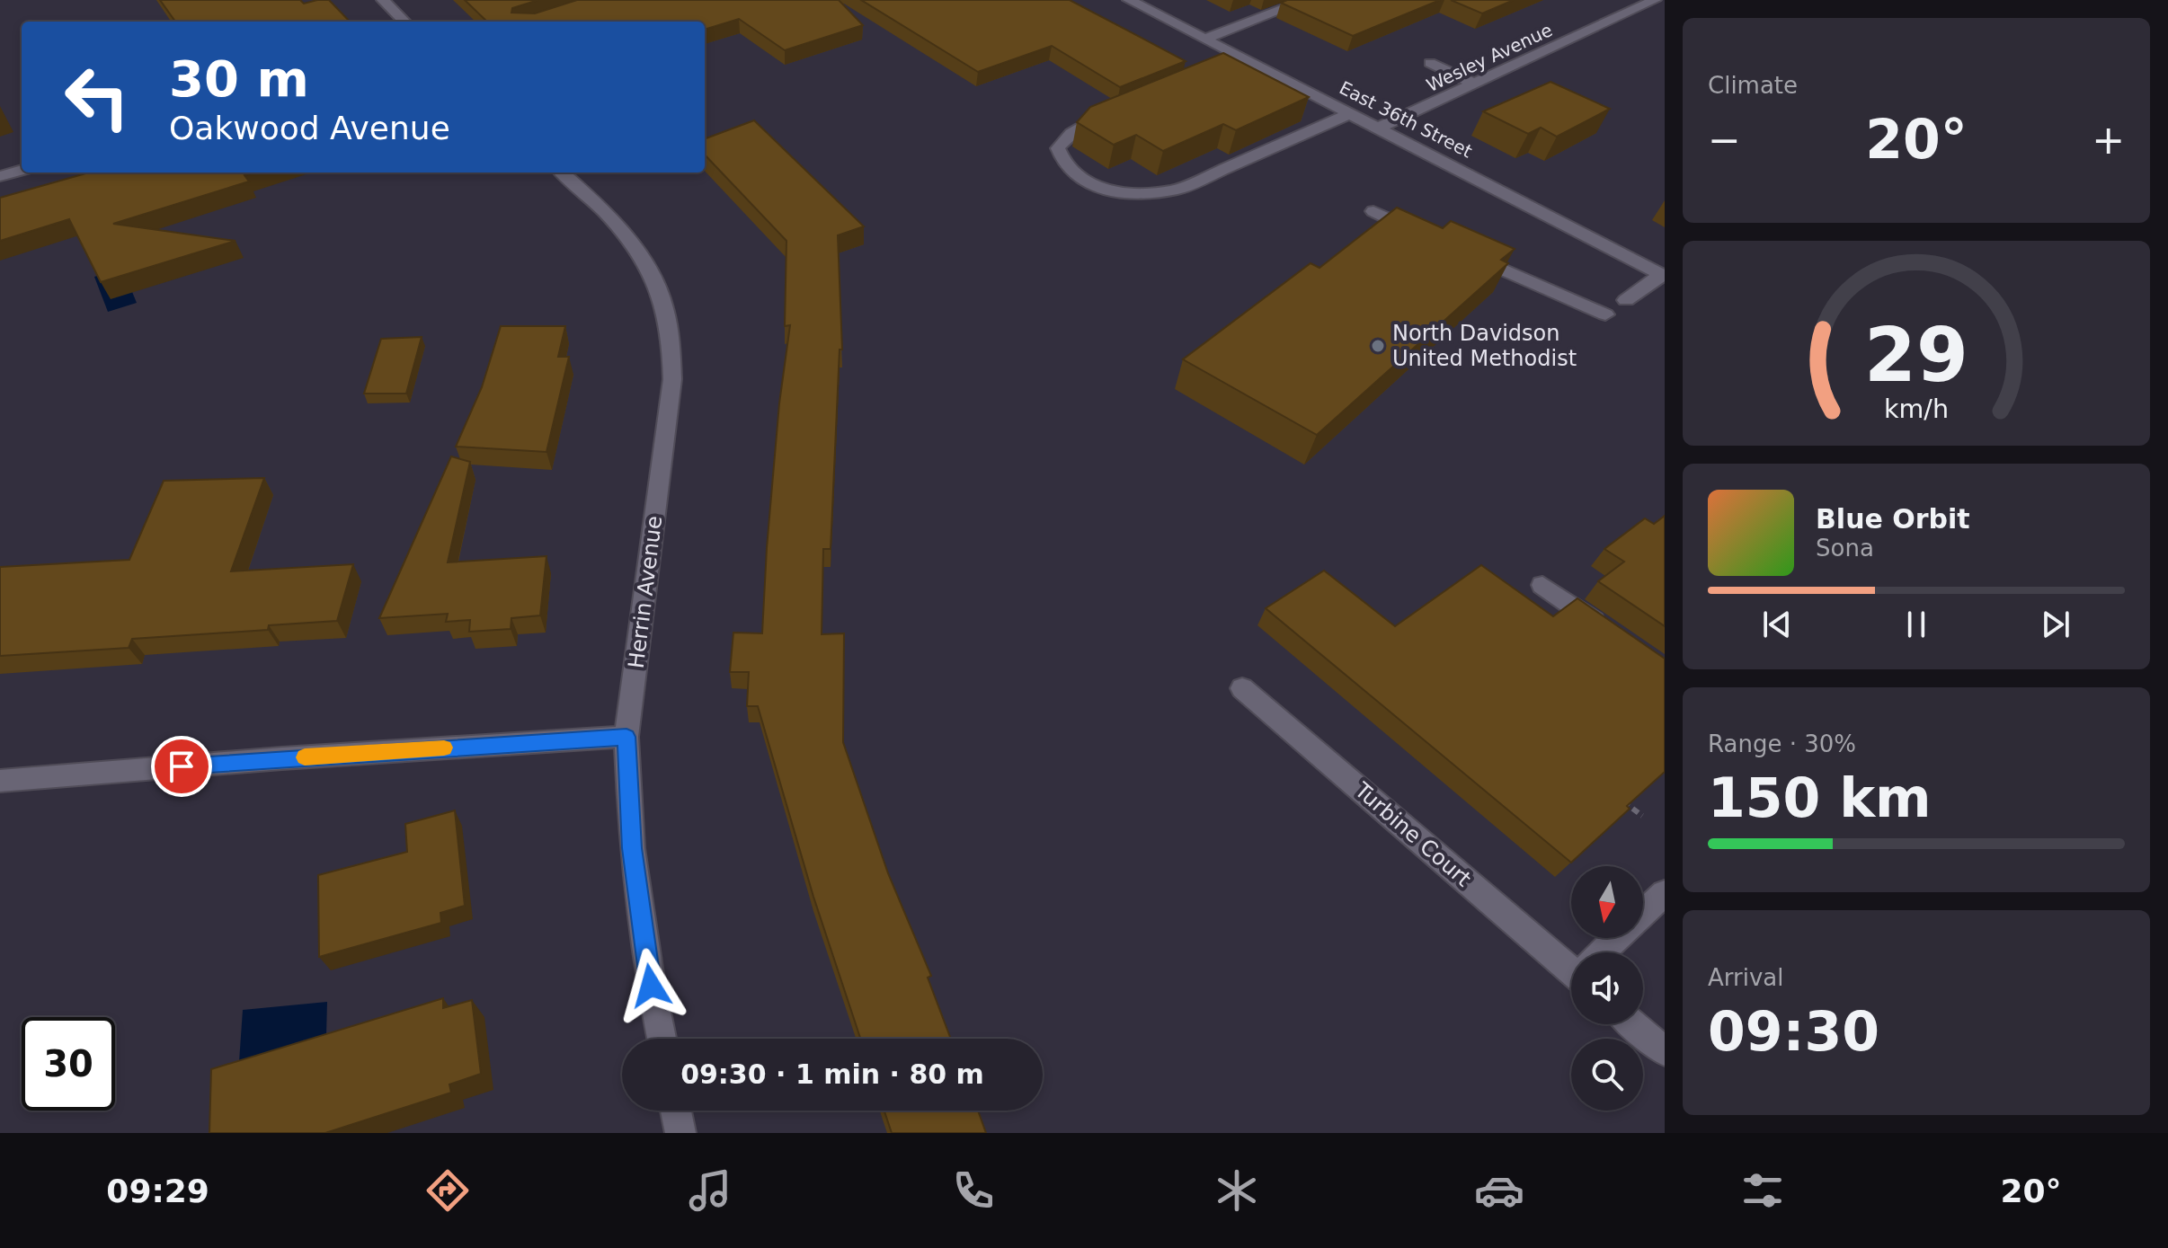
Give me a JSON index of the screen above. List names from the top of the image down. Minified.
{"streets":{"street":["Wesley Avenue","East 36th Street","Herrin Avenue","Turbine Court"]},"crossings":[["Wesley Avenue","East 36th Street"]],"places":["North Davidson United Methodist"],"north":"bottom","page":{"tile":["Climate",["Range · 30%","150 km"],["Arrival","09:30"]],"turn":["30 m","Oakwood Avenue"],"heat":["−","20°","+"],"song":["Blue Orbit","Sona"],"limit":"30","trip":"09:30 · 1 min · 80 m","tabs":["09:29","20°"],"gauge":["29","km/h"]}}
